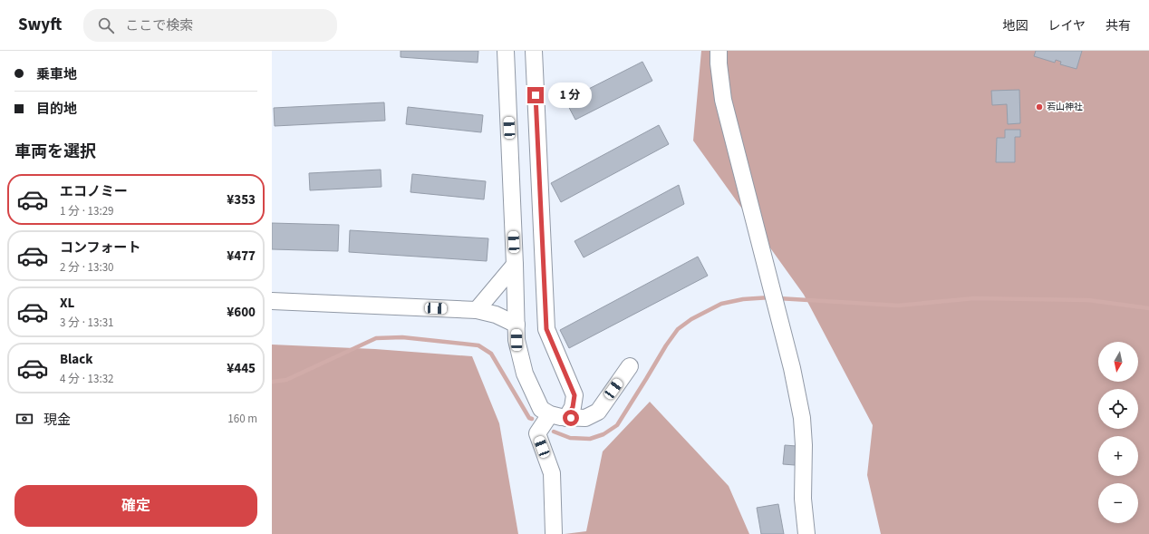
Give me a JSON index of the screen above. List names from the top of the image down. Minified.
{"places":["若山神社"],"north":"bottom","page":{"header":"Swyft","search":"ここで検索","nav":["地図","レイヤ","共有"],"banner":["乗車地","目的地"],"bubble":"1 分","heading":"車両を選択","list":[{"name":"エコノミー","note":"1 分 · 13:29","value":"¥353"},{"name":"コンフォート","note":"2 分 · 13:30","value":"¥477"},{"name":"XL","note":"3 分 · 13:31","value":"¥600"},{"name":"Black","note":"4 分 · 13:32","value":"¥445"}],"map_buttons":["+","−"],"pay":["現金","160 m"],"buttons":"確定"}}
